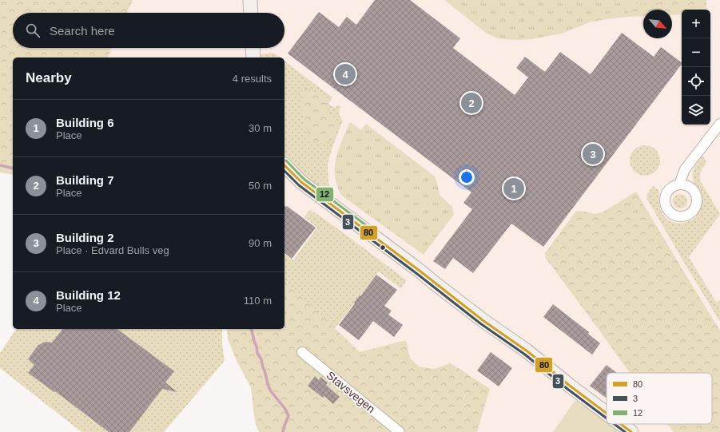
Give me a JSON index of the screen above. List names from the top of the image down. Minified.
{"streets":{"street":["Stavsvegen"]},"lines":["transit line 12","transit line 80","transit line 3"],"legend":["80","3","12"],"north":"bottom right","page":{"map_buttons":["+","−"],"search":"Search here","heading":["Nearby","4 results"],"pins":["4","2","3","1"],"list":[{"mark":"1","name":"Building 6","note":"Place","value":"30 m"},{"mark":"2","name":"Building 7","note":"Place","value":"50 m"},{"mark":"3","name":"Building 2","note":"Place · Edvard Bulls veg","value":"90 m"},{"mark":"4","name":"Building 12","note":"Place","value":"110 m"}]}}
